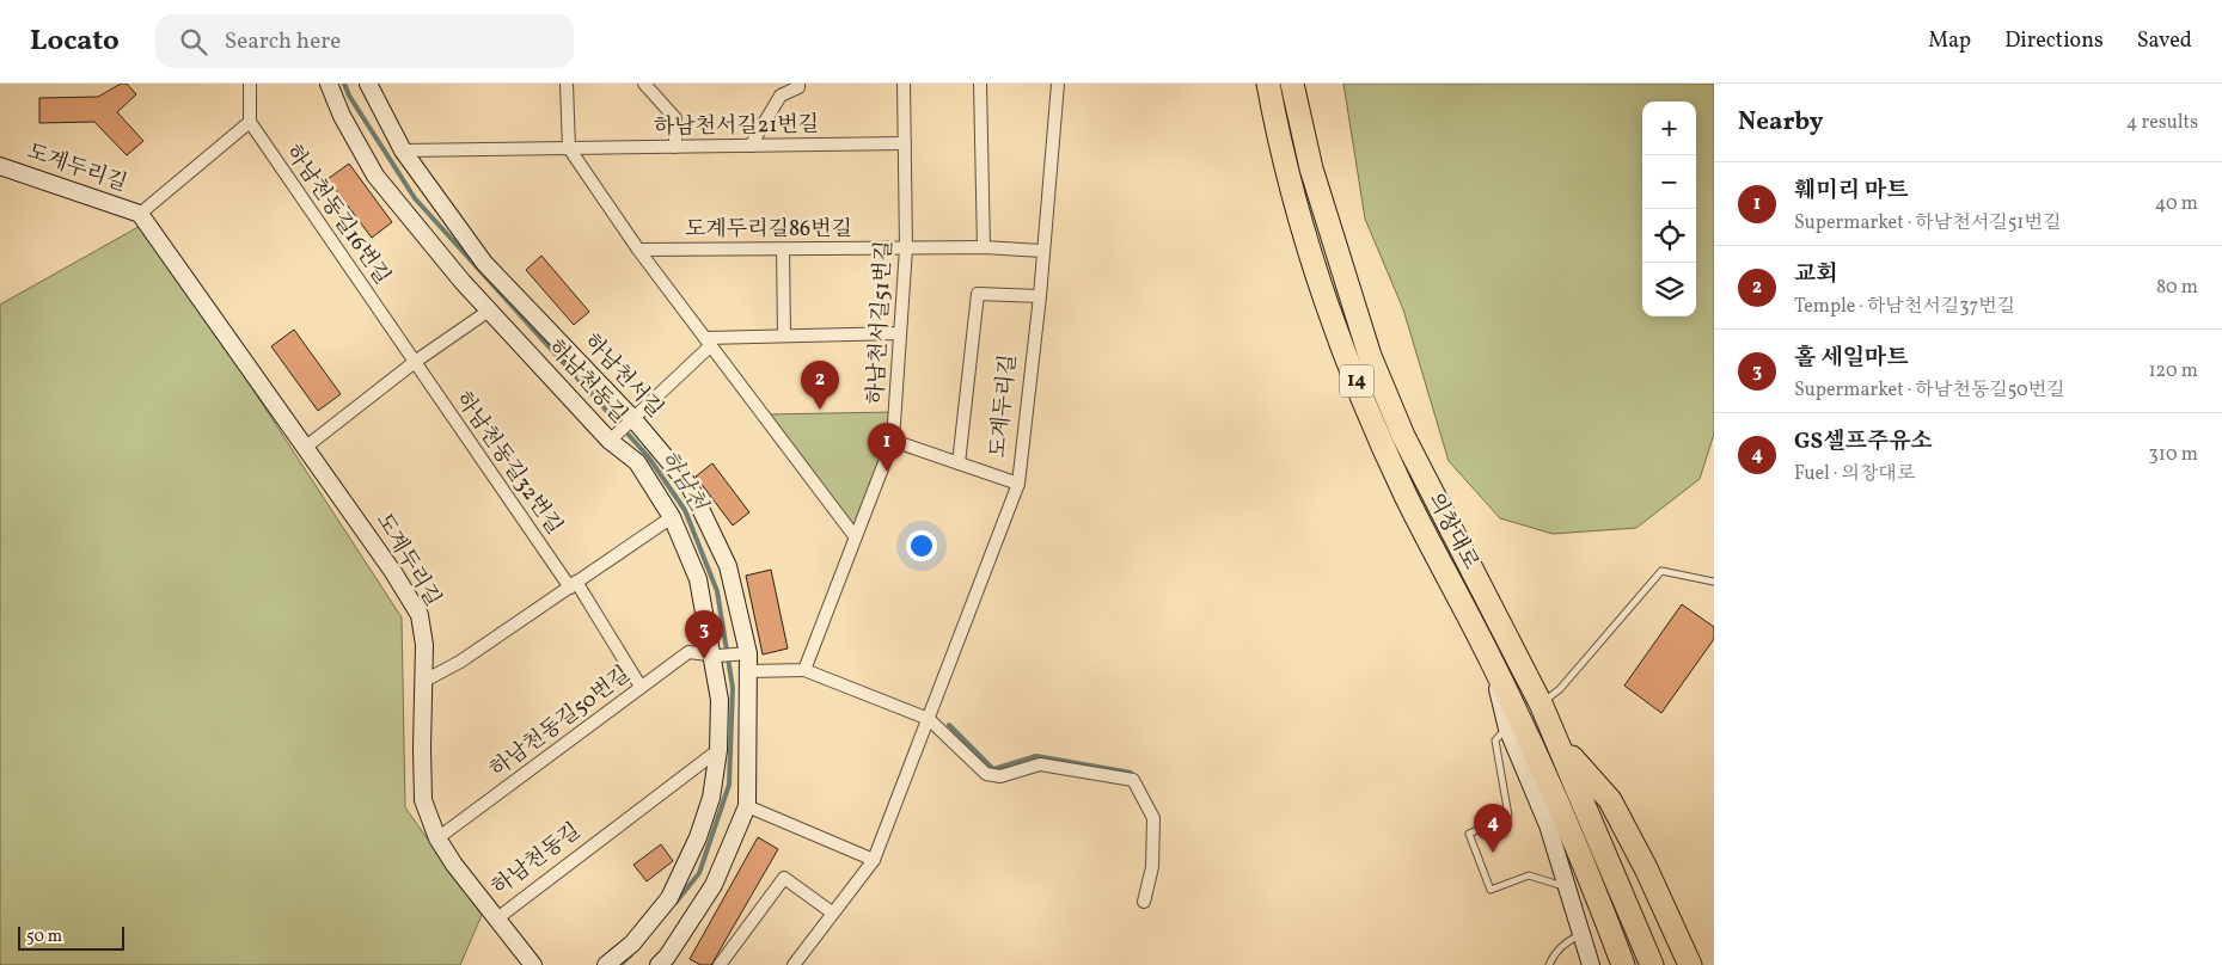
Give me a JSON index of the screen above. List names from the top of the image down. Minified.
{"streets":{"highway":["14","의창대로"],"street":["하남천서길21번길","도계두리길","하남천동길16번길","도계두리길86번길","하남천서길51번길","하남천서길","하남천동길","하남천동길32번길","하남천동길50번길"]},"crossings":[["하남천서길21번길","하남천서길51번길"],["하남천서길21번길","하남천서길"],["도계두리길","하남천동길16번길"],["도계두리길","도계두리길86번길"],["도계두리길","하남천동길"],["도계두리길","하남천동길50번길"],["하남천동길16번길","하남천동길32번길"],["도계두리길86번길","하남천서길51번길"],["하남천서길","하남천동길50번길"],["하남천동길","하남천동길50번길"],["하남천동길32번길","하남천동길50번길"]],"water":["하남천"],"scale_bar":"50 m","page":{"header":"Locato","search":"Search here","nav":["Map","Directions","Saved"],"heading":["Nearby","4 results"],"map_buttons":["+","−"],"list":[{"mark":"1","name":"훼미리 마트","note":"Supermarket · 하남천서길51번길","value":"40 m"},{"mark":"2","name":"교회","note":"Temple · 하남천서길37번길","value":"80 m"},{"mark":"3","name":"홀 세일마트","note":"Supermarket · 하남천동길50번길","value":"120 m"},{"mark":"4","name":"GS셀프주유소","note":"Fuel · 의창대로","value":"310 m"}],"pins":["2","1","3","4"],"scale":"50 m"}}
